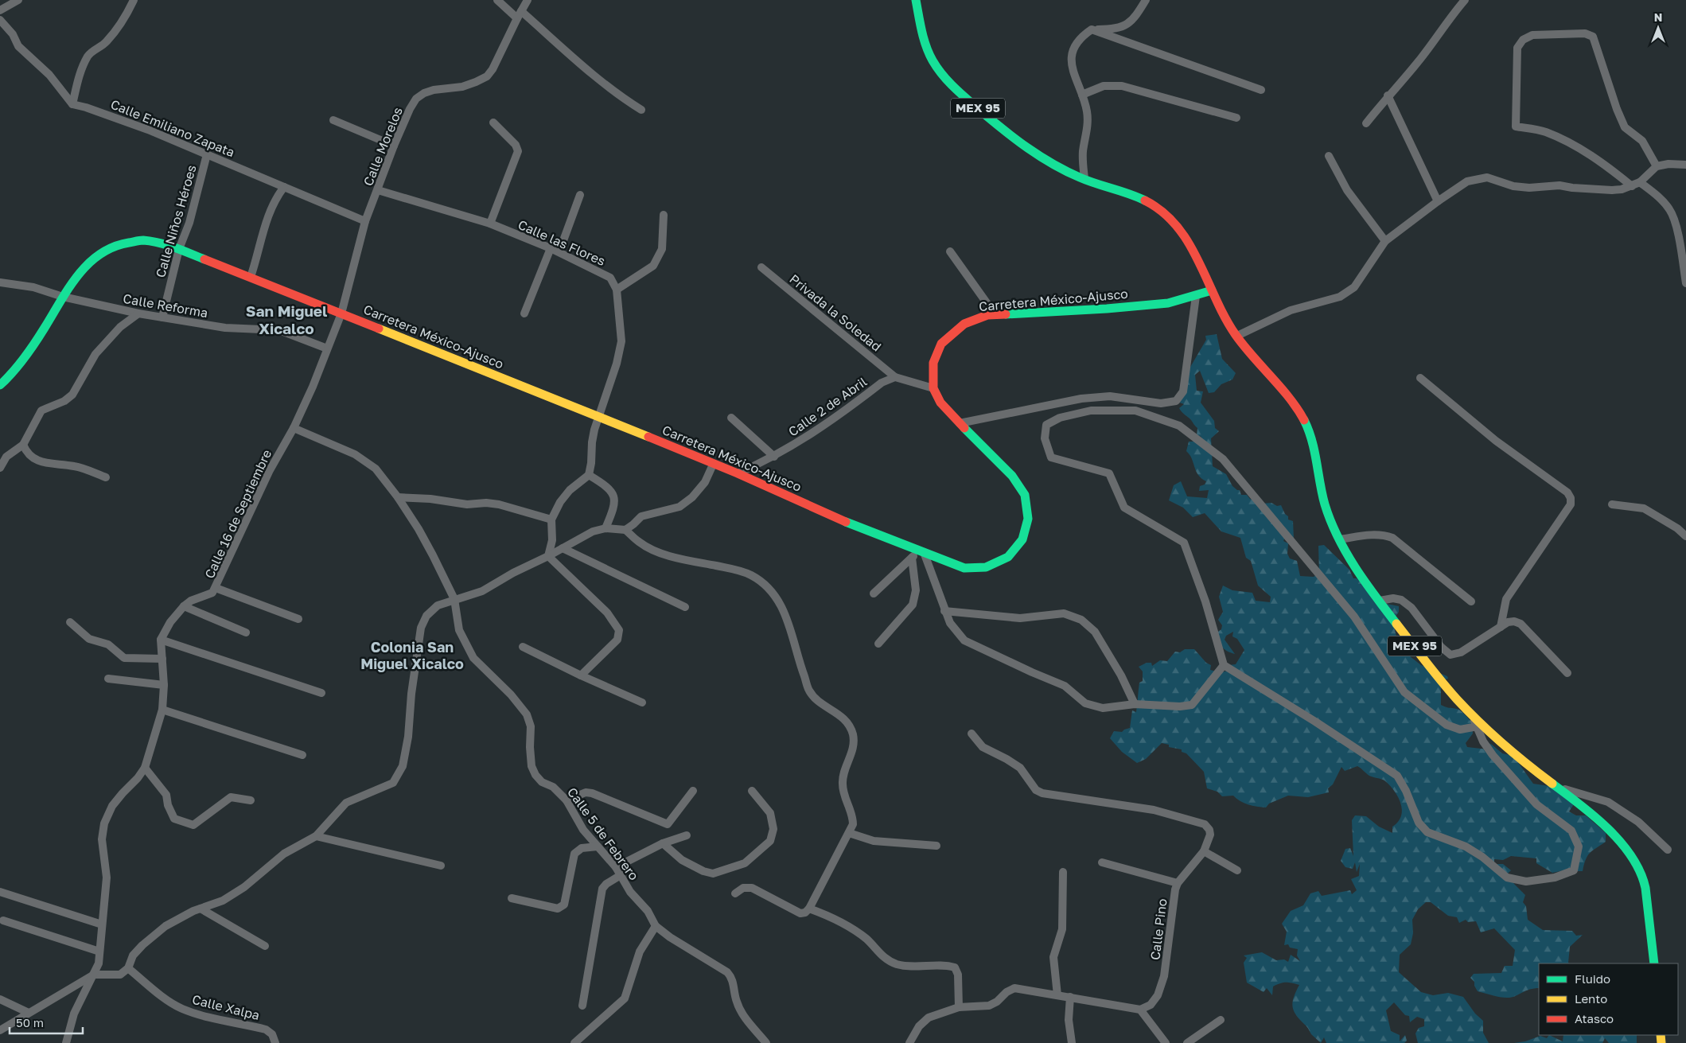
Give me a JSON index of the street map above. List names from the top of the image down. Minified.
{"streets":{"main road":["MEX 95","Carretera México-Ajusco"],"street":["Calle Emiliano Zapata","Calle Morelos","Calle Niños Héroes","Calle las Flores","Calle Reforma","Privada la Soledad","Calle 2 de Abril","Calle 16 de Septiembre","Calle 5 de Febrero","Calle Pino","Calle Xalpa"]},"crossings":[["MEX 95","Carretera México-Ajusco"],["Calle Emiliano Zapata","Calle Morelos"],["Calle Emiliano Zapata","Calle Niños Héroes"],["Calle Morelos","Calle las Flores"],["Calle Morelos","Carretera México-Ajusco"],["Calle Morelos","Calle 16 de Septiembre"],["Calle Niños Héroes","Carretera México-Ajusco"],["Calle Niños Héroes","Calle Reforma"],["Carretera México-Ajusco","Calle Reforma"],["Carretera México-Ajusco","Calle 2 de Abril"],["Carretera México-Ajusco","Calle 16 de Septiembre"],["Calle Reforma","Calle 16 de Septiembre"],["Privada la Soledad","Calle 2 de Abril"],["Calle 16 de Septiembre","Calle 5 de Febrero"]],"districts":["San Miguel Xicalco","Colonia San Miguel Xicalco"],"legend":["Fluido","Lento","Atasco"],"scale_bar":"50 m","north":"top"}
